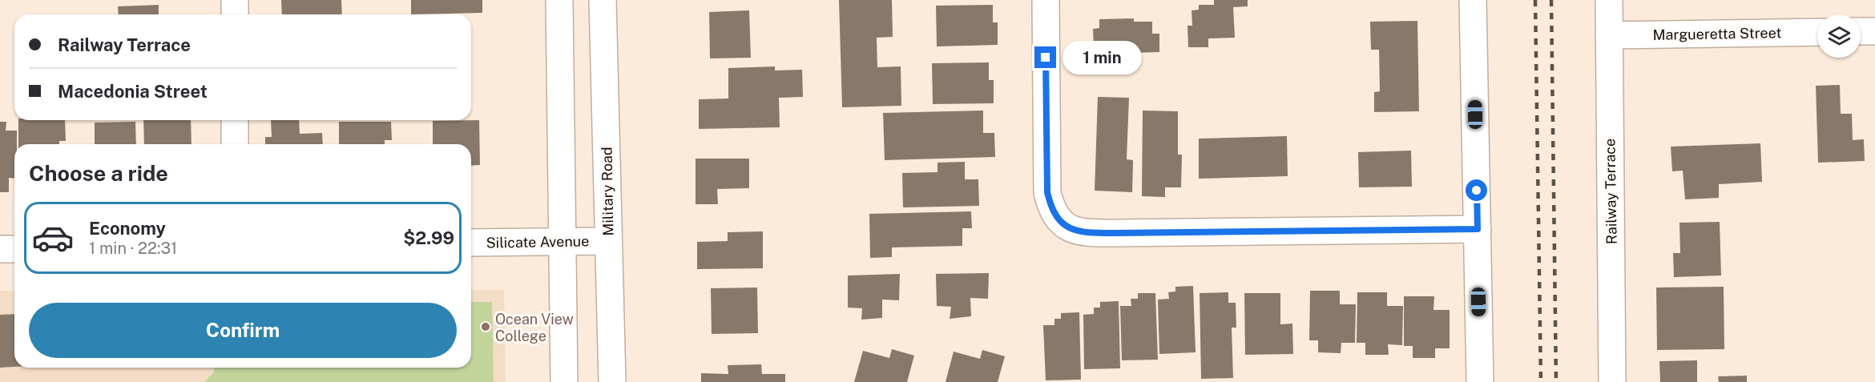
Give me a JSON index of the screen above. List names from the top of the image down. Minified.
{"streets":{"street":["Margueretta Street","Military Road","Railway Terrace","Silicate Avenue"]},"crossings":[["Margueretta Street","Railway Terrace"],["Military Road","Silicate Avenue"]],"places":["Ocean View College"],"page":{"banner":["Railway Terrace","Macedonia Street"],"bubble":"1 min","heading":"Choose a ride","list":[{"name":"Economy","note":"1 min · 22:31","value":"$2.99"}],"buttons":"Confirm"}}
